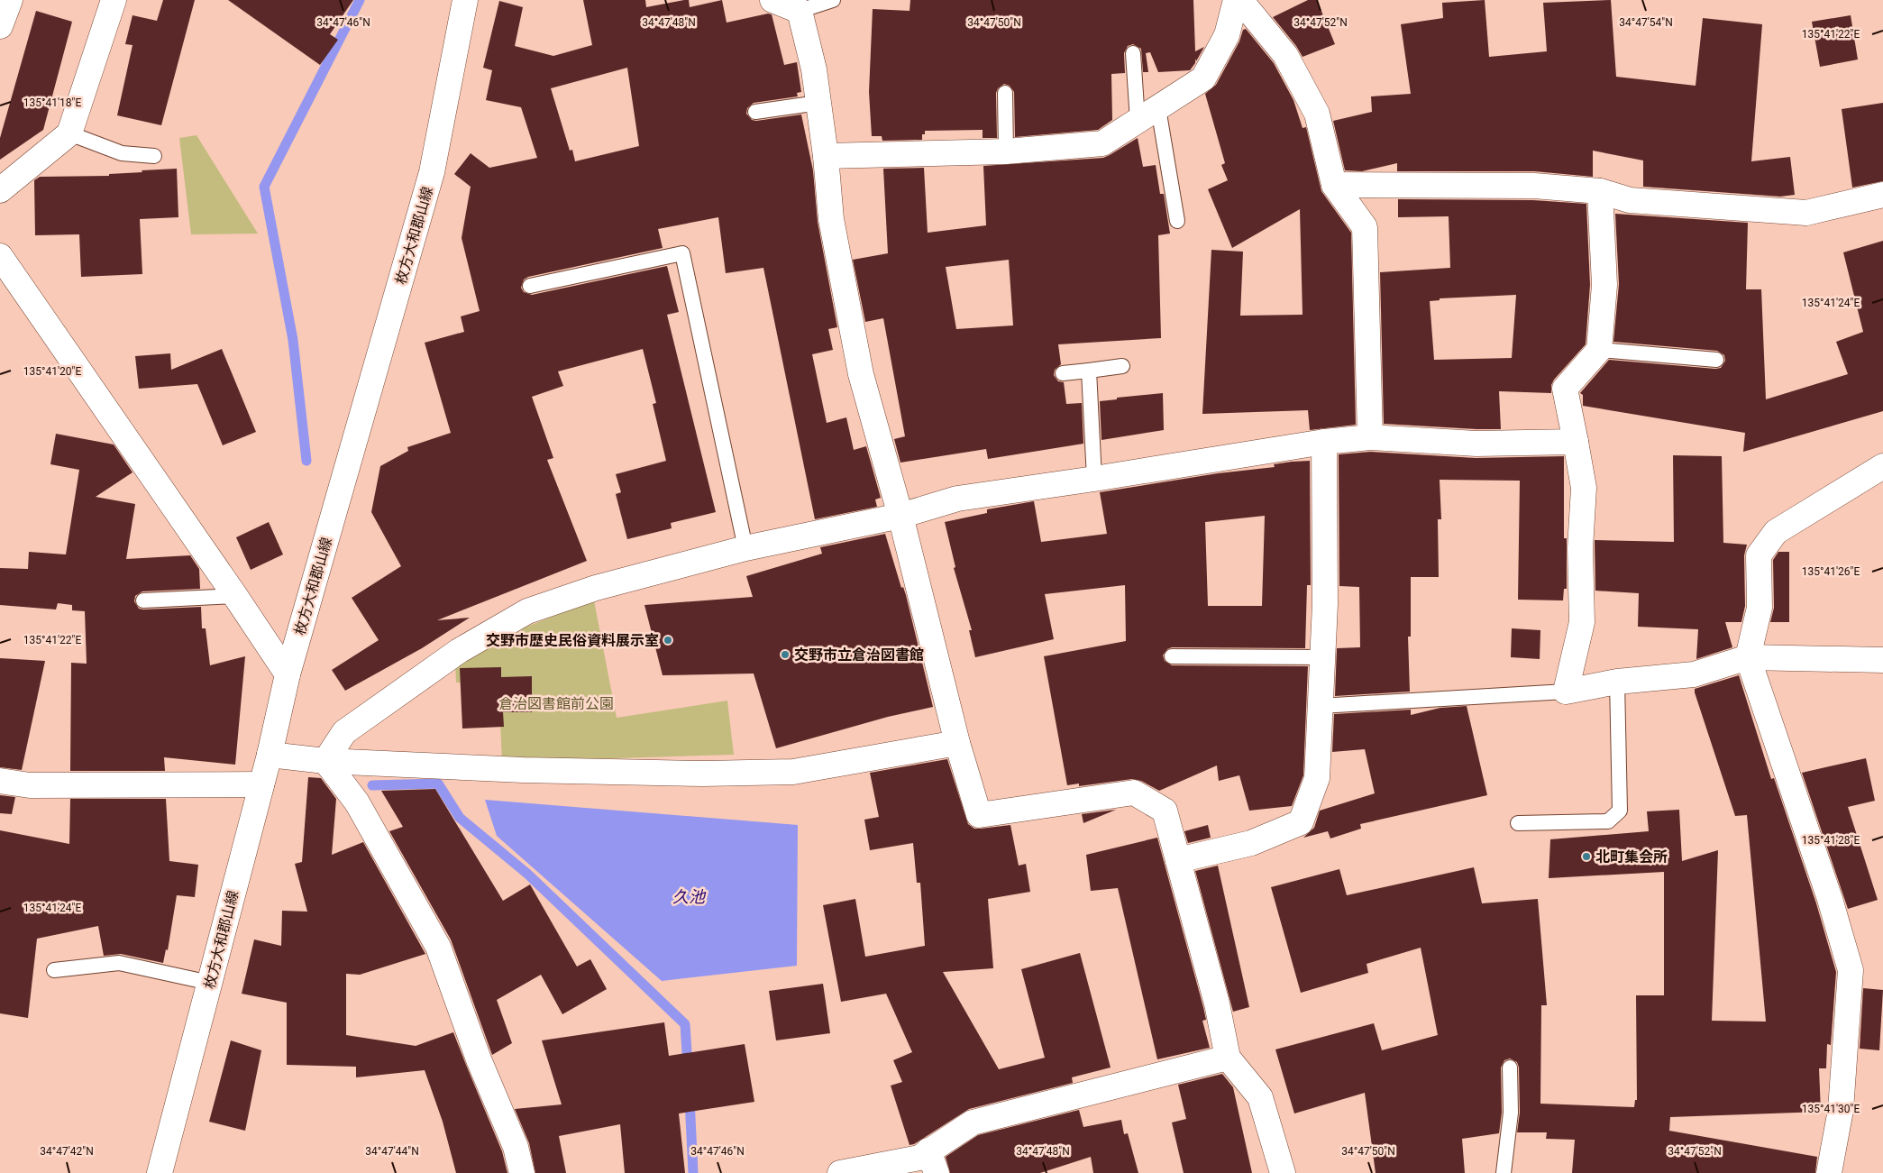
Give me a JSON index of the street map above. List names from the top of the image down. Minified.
{"streets":{"street":["枚方大和郡山線"]},"water":["久池"],"parks":["倉治図書館前公園"],"places":["交野市歴史民俗資料展示室","交野市立倉治図書館","北町集会所"],"coordinates":["34°47'46\"N","34°47'48\"N","34°47'50\"N","34°47'52\"N","34°47'54\"N","135°41'22\"E","135°41'18\"E","135°41'24\"E","135°41'20\"E","135°41'26\"E","135°41'28\"E","135°41'30\"E","34°47'42\"N","34°47'44\"N"]}
